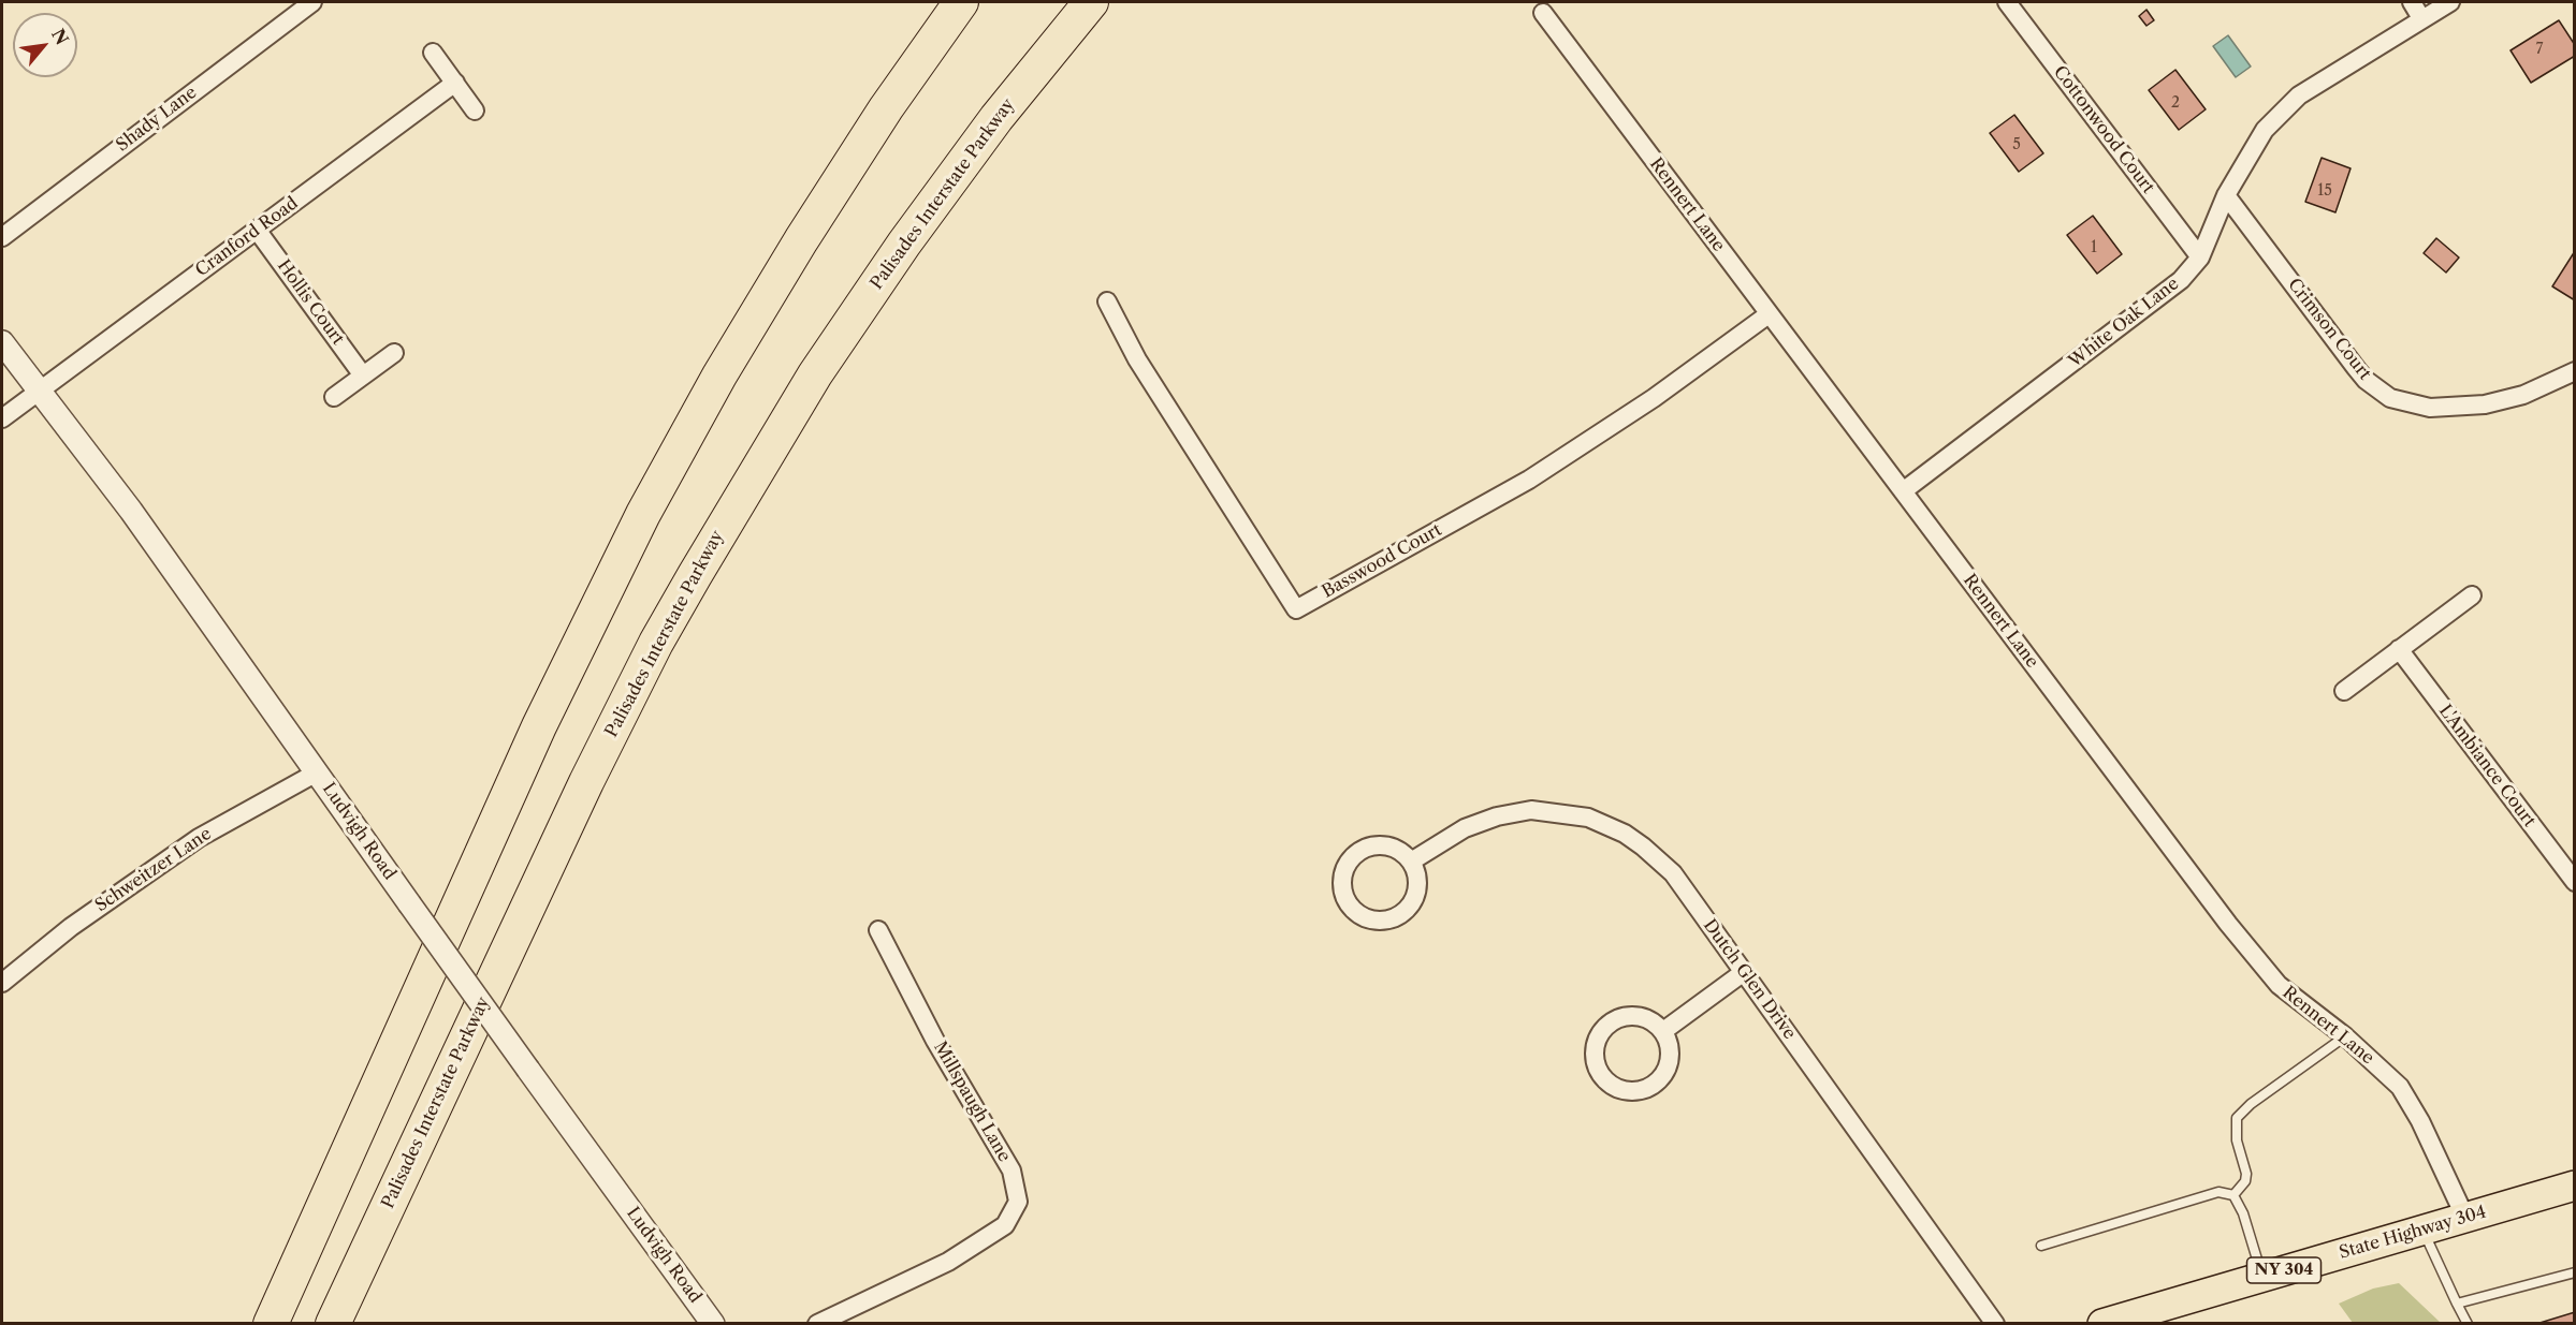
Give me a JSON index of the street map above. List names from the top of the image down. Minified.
{"streets":{"highway":["Palisades Interstate Parkway"],"main road":["State Highway 304","NY 304"],"street":["Shady Lane","Cottonwood Court","Rennert Lane","Cranford Road","Hollis Court","White Oak Lane","Crimson Court","Basswood Court","L'Ambiance Court","Ludvigh Road","Schweitzer Lane","Dutch Glen Drive","Millspaugh Lane"]},"crossings":[["Cottonwood Court","White Oak Lane"],["Rennert Lane","White Oak Lane"],["Rennert Lane","Basswood Court"],["Rennert Lane","State Highway 304"],["Cranford Road","Hollis Court"],["Cranford Road","Ludvigh Road"],["White Oak Lane","Crimson Court"],["Ludvigh Road","Schweitzer Lane"]],"house_numbers":["7","2","5","15","1"],"north":"top right"}
